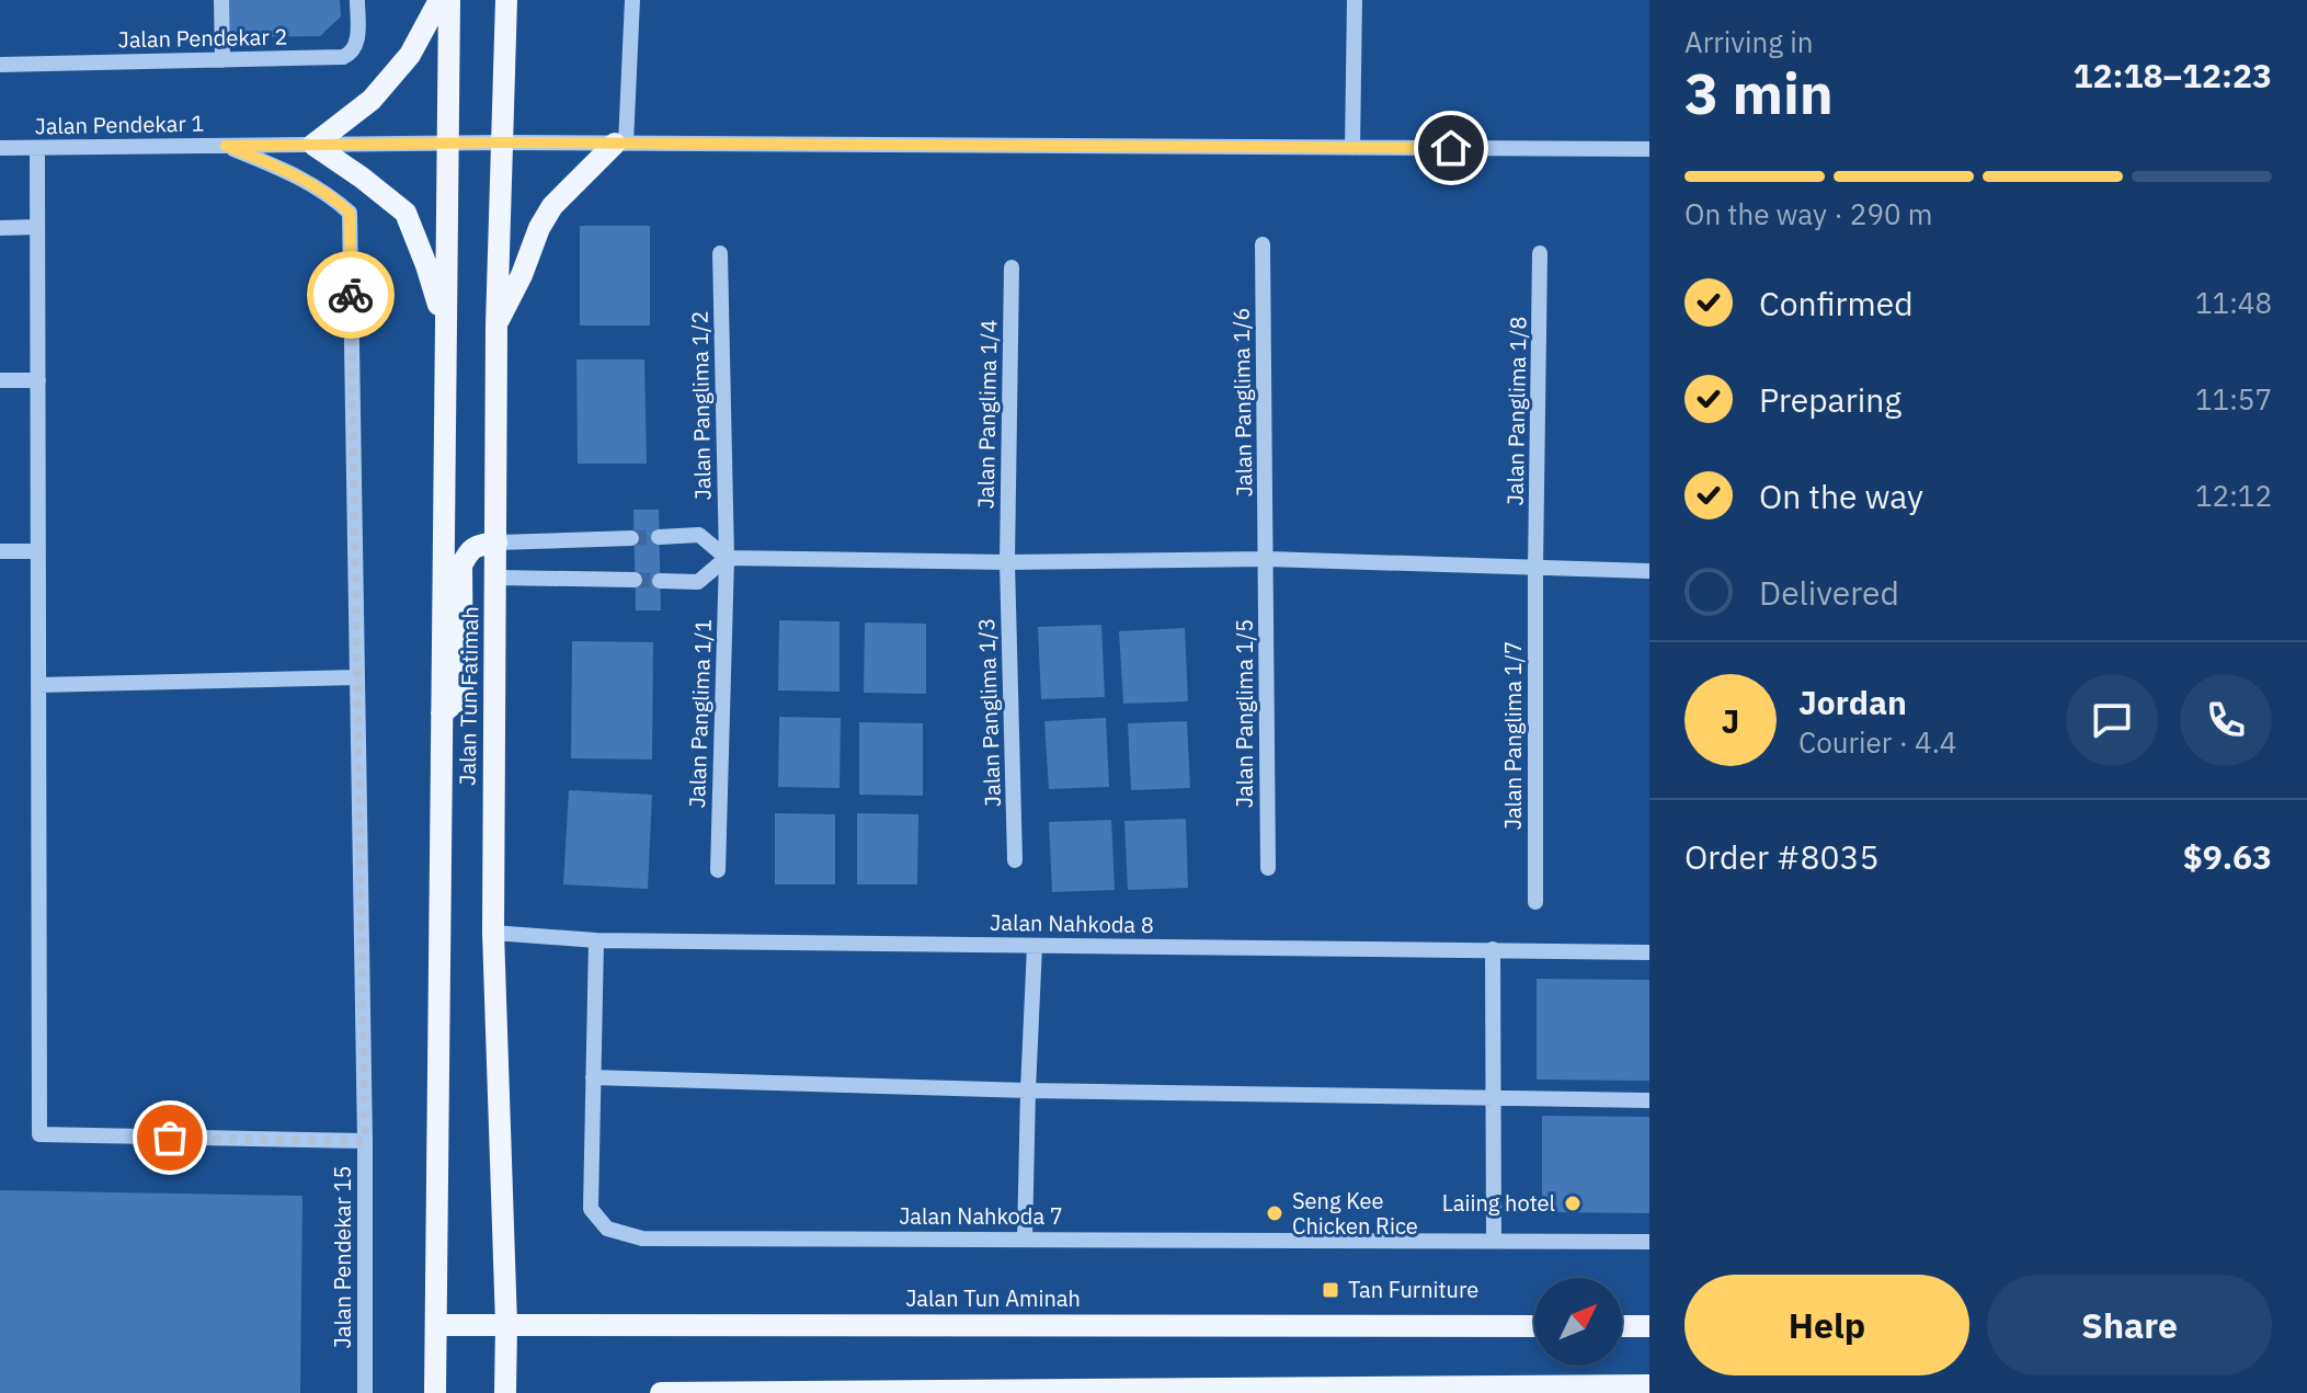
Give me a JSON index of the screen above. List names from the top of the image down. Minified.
{"streets":{"main road":["Jalan Tun Fatimah","Jalan Tun Aminah"],"street":["Jalan Pendekar 2","Jalan Pendekar 1","Jalan Panglima 1/6","Jalan Panglima 1/2","Jalan Panglima 1/8","Jalan Panglima 1/4","Jalan Panglima 1/3","Jalan Panglima 1/1","Jalan Panglima 1/5","Jalan Panglima 1/7","Jalan Nahkoda 8","Jalan Nahkoda 7","Jalan Pendekar 15"]},"crossings":[["Jalan Pendekar 1","Jalan Tun Fatimah"],["Jalan Pendekar 1","Jalan Pendekar 15"],["Jalan Panglima 1/6","Jalan Panglima 1/5"],["Jalan Panglima 1/2","Jalan Panglima 1/1"],["Jalan Panglima 1/8","Jalan Panglima 1/7"],["Jalan Panglima 1/4","Jalan Panglima 1/3"],["Jalan Tun Fatimah","Jalan Nahkoda 8"],["Jalan Tun Fatimah","Jalan Tun Aminah"],["Jalan Nahkoda 8","Jalan Nahkoda 7"]],"places":{"other":["Laiing hotel","Seng Kee Chicken Rice"],"transit":["Tan Furniture"]},"north":"top right","page":{"heading":["3 min","Arriving in","12:18–12:23"],"panel":["Jordan","Courier · 4.4","Order #8035","$9.63"],"bar":"On the way · 290 m","list":[["Confirmed","11:48"],["Preparing","11:57"],["On the way","12:12"],"Delivered"],"round":"J","buttons":["Help","Share"]}}
